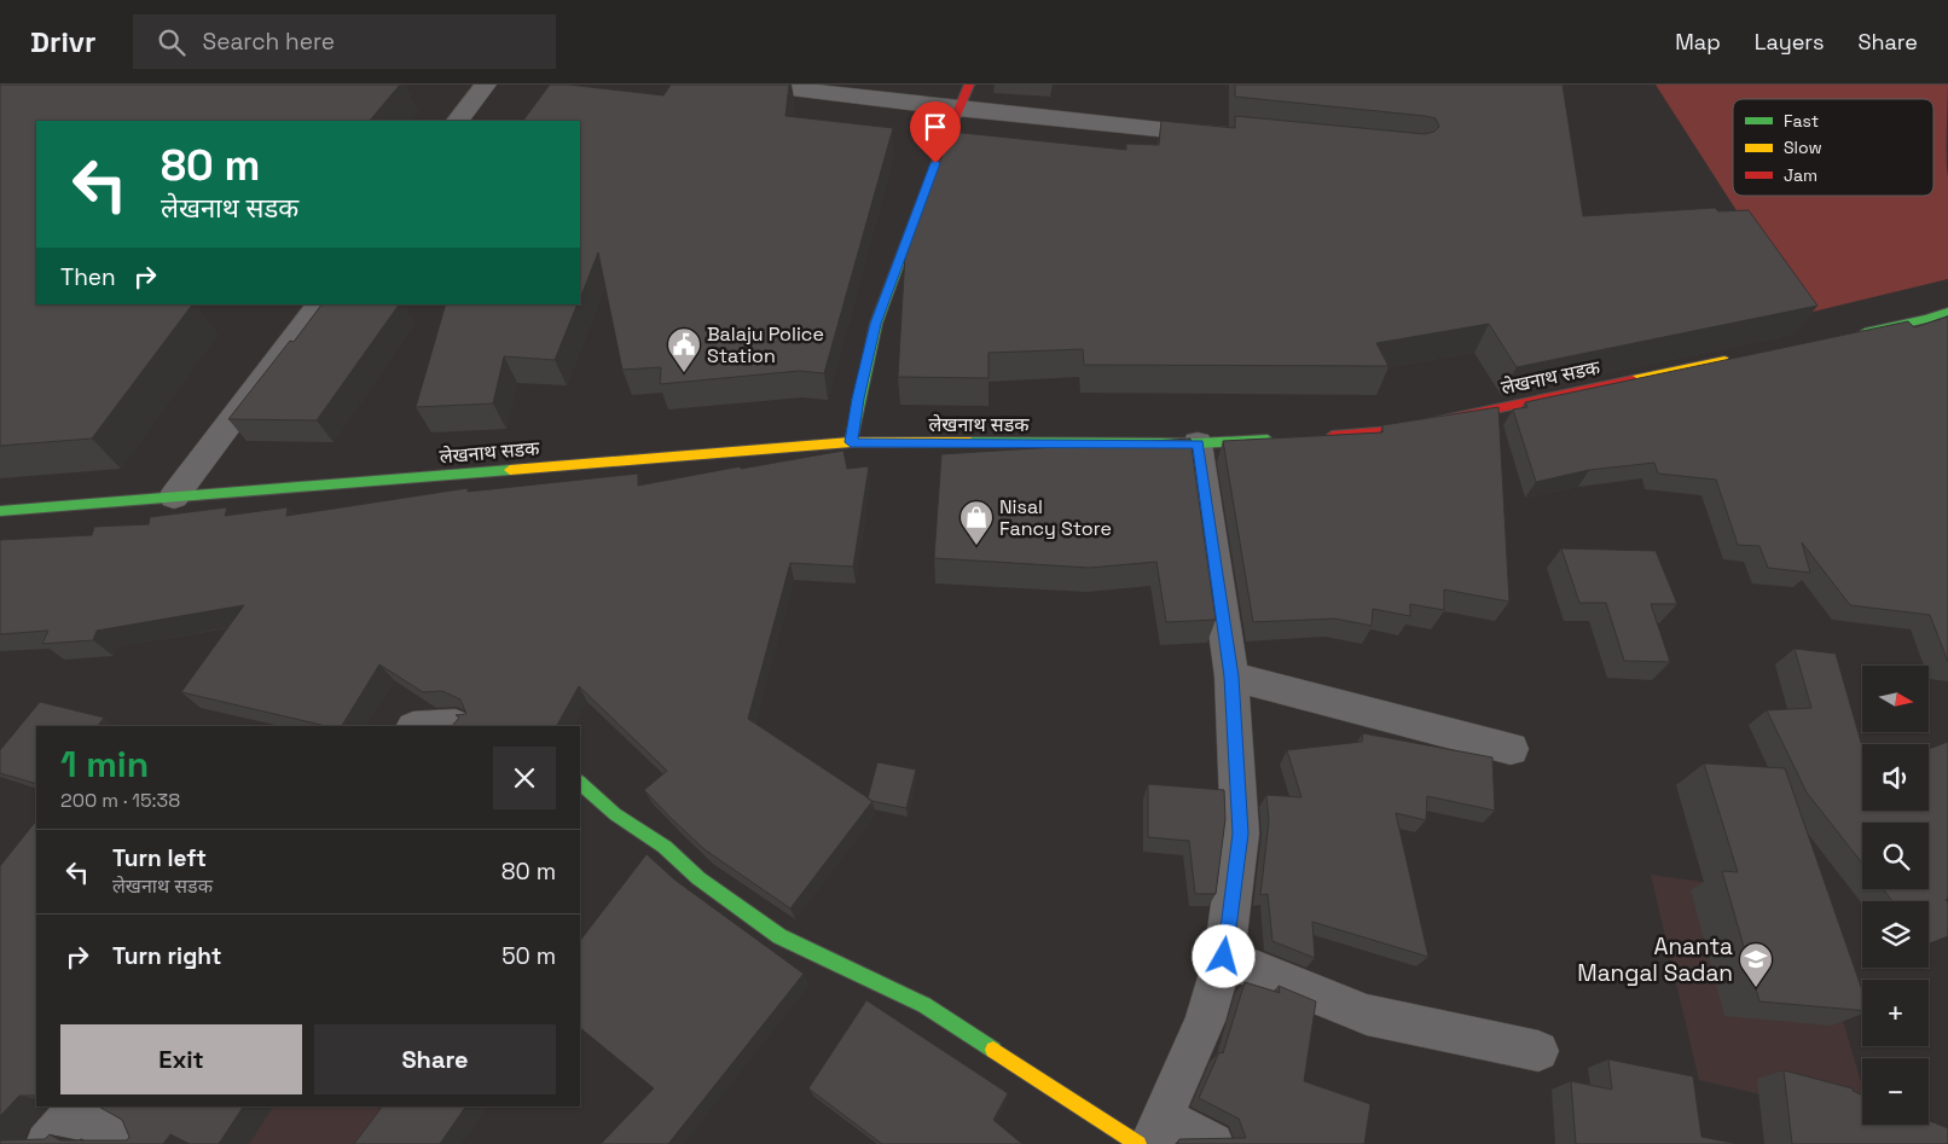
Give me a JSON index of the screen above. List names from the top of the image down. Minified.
{"streets":{"main road":["लेखनाथ सडक"]},"places":{"public building":["Balaju Police Station"],"shop":["Nisal Fancy Store"],"school or university":["Ananta Mangal Sadan"]},"legend":["Fast","Slow","Jam"],"north":"right","page":{"header":"Drivr","search":"Search here","nav":["Map","Layers","Share"],"turn":["80 m","लेखनाथ सडक"],"then":"Then","map_buttons":["+","−"],"heading":["1 min","200 m · 15:38"],"list":[{"name":"Turn left","note":"लेखनाथ सडक","value":"80 m"},{"name":"Turn right","value":"50 m"}],"buttons":["Exit","Share"]}}
